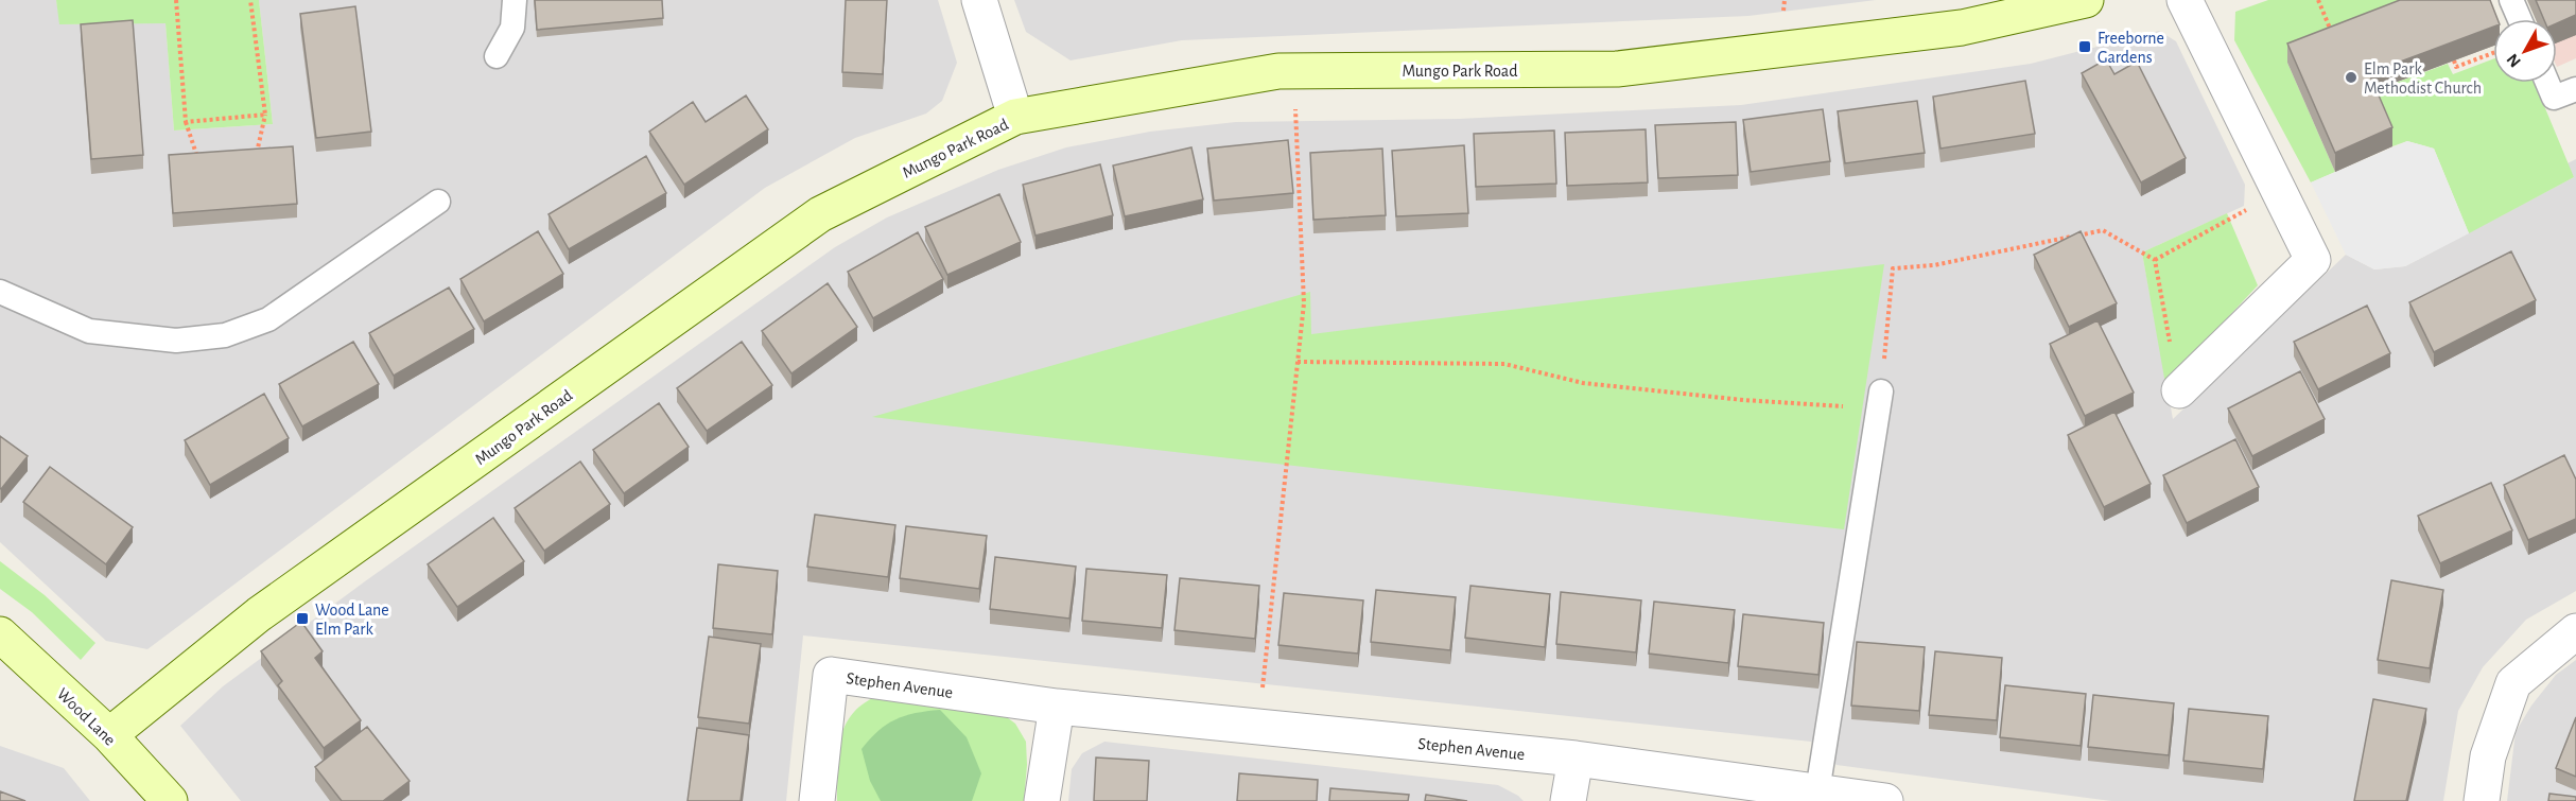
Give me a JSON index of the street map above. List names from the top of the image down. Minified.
{"streets":{"street":["Mungo Park Road","Stephen Avenue","Wood Lane"]},"crossings":[["Mungo Park Road","Wood Lane"]],"places":{"transit":["Freeborne Gardens","Wood Lane Elm Park"],"other":["Elm Park Methodist Church"]},"north":"bottom left"}
